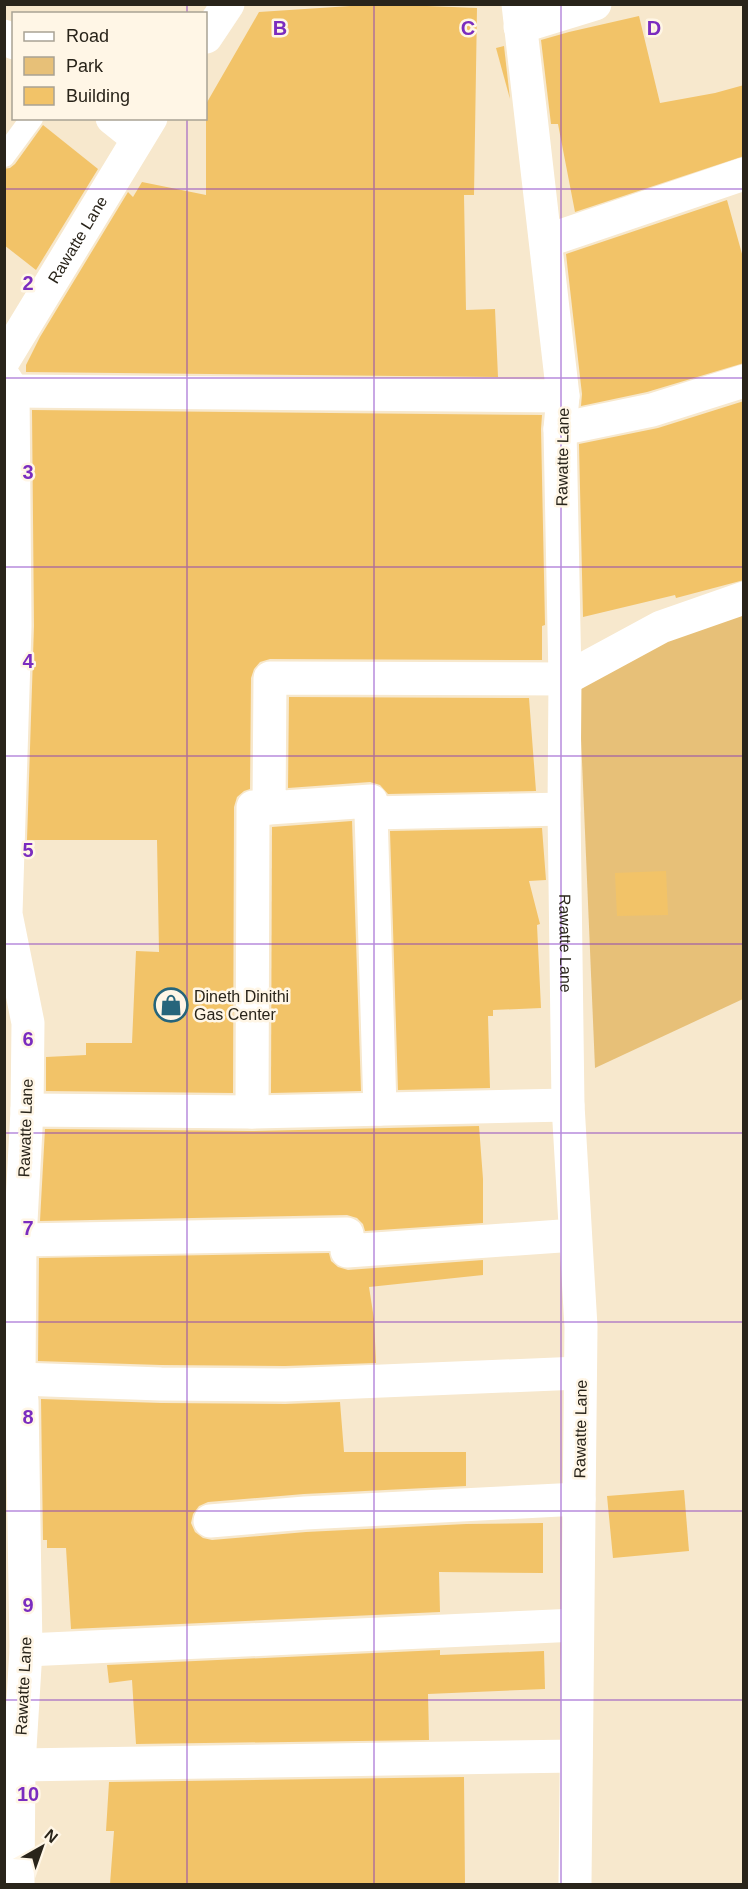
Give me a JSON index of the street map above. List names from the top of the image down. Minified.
{"streets":{"street":["Rawatte Lane"]},"places":{"shop":["Dineth Dinithi Gas Center"]},"legend":["Road","Park","Building"],"north":"top right","grid":{"columns":["B","C","D"],"rows":["2","3","4","5","6","7","8","9","10"]}}
